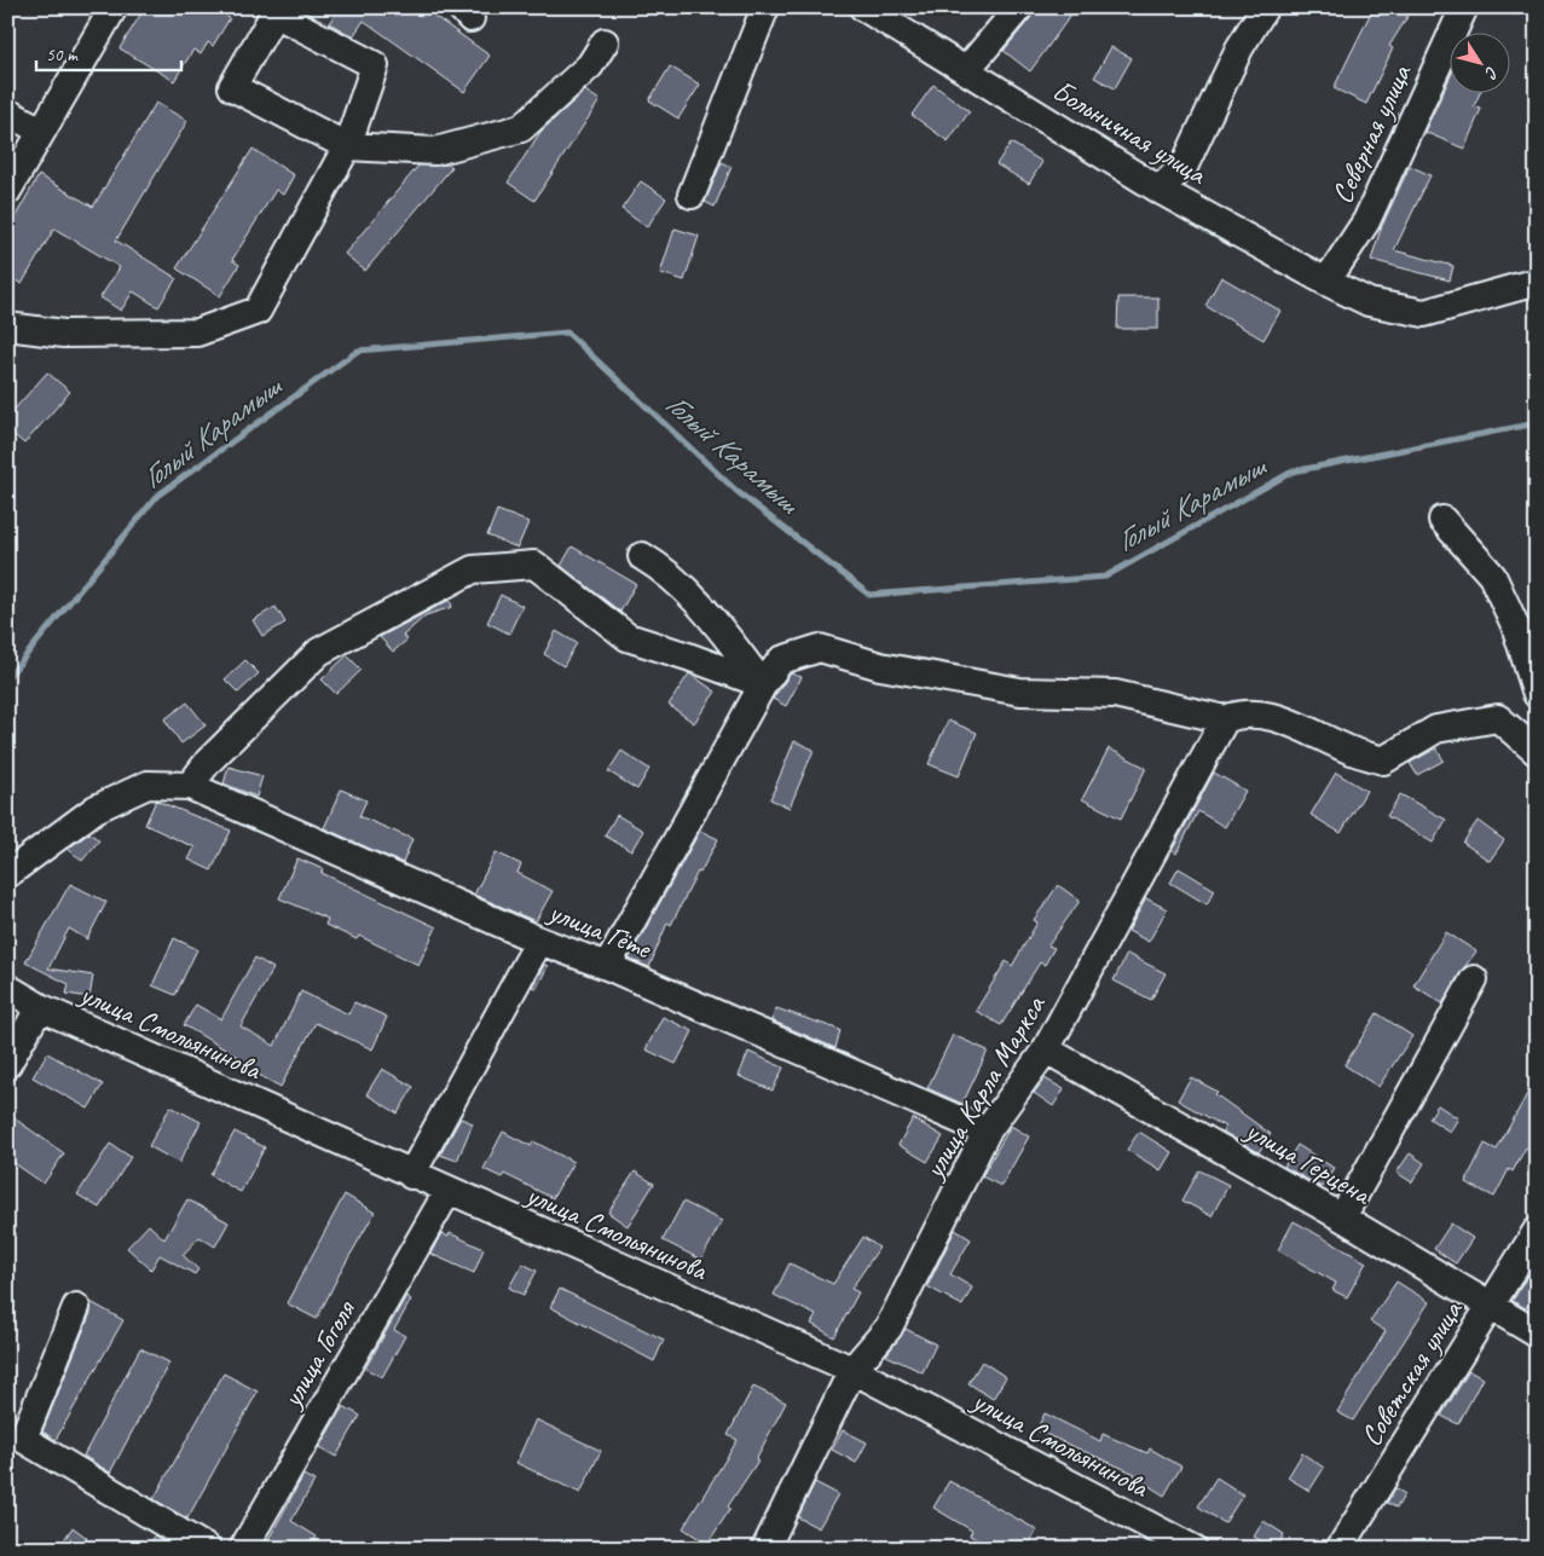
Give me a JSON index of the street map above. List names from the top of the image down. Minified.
{"streets":{"street":["Больничная улица","Северная улица","улица Гёте","улица Смольянинова","улица Карла Маркса","улица Герцена","улица Гоголя","Советская улица"]},"crossings":[["Больничная улица","Северная улица"],["улица Гёте","улица Карла Маркса"],["улица Смольянинова","улица Карла Маркса"],["улица Смольянинова","улица Гоголя"],["улица Карла Маркса","улица Герцена"],["улица Герцена","Советская улица"]],"water":["Голый Карамыш"],"scale_bar":"50 m","north":"bottom right"}
